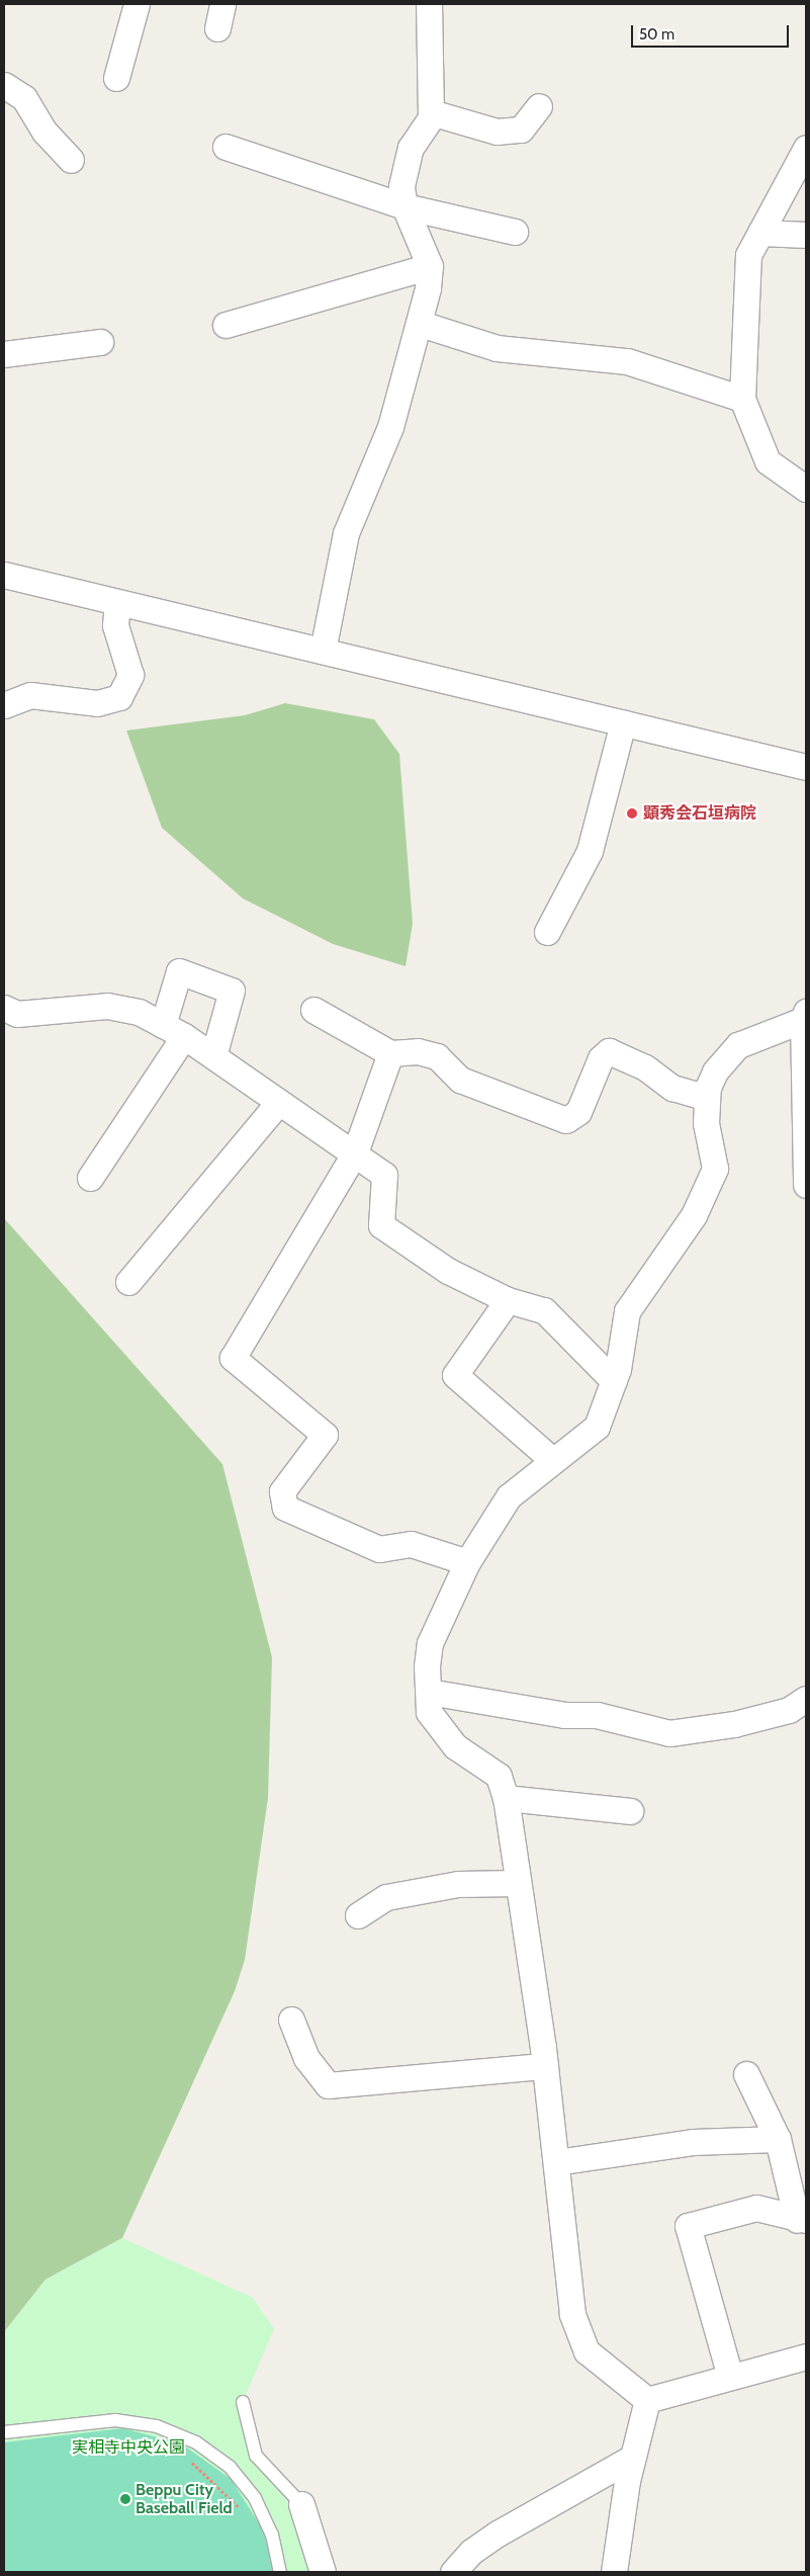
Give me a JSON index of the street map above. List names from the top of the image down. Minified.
{"parks":["実相寺中央公園"],"places":["顕秀会石垣病院","Beppu City Baseball Field"],"scale_bar":"50 m"}
